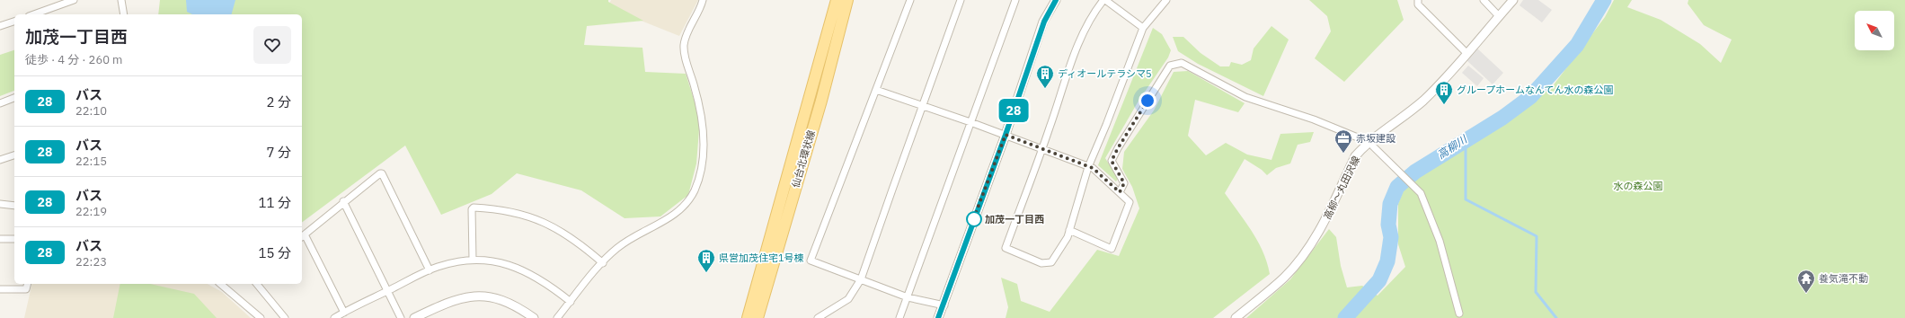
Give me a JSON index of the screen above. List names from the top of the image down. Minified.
{"streets":{"main road":["仙台北環状線"],"street":["高柳～丸田沢線"]},"water":["高柳川"],"parks":["水の森公園"],"places":{"building":["ディオールテラシマ5","グループホームなんてん水の森公園","県営加茂住宅1号棟"],"office":["赤坂建設"],"other":["加茂一丁目西"],"temple":["養気滝不動"]},"lines":["bus line 28"],"north":"top left","page":{"on_map":"28","heading":["加茂一丁目西","徒歩 · 4 分 · 260 m"],"list":[{"mark":"28","name":"バス","note":"22:10","value":"2 分"},{"mark":"28","name":"バス","note":"22:15","value":"7 分"},{"mark":"28","name":"バス","note":"22:19","value":"11 分"},{"mark":"28","name":"バス","note":"22:23","value":"15 分"}]}}
